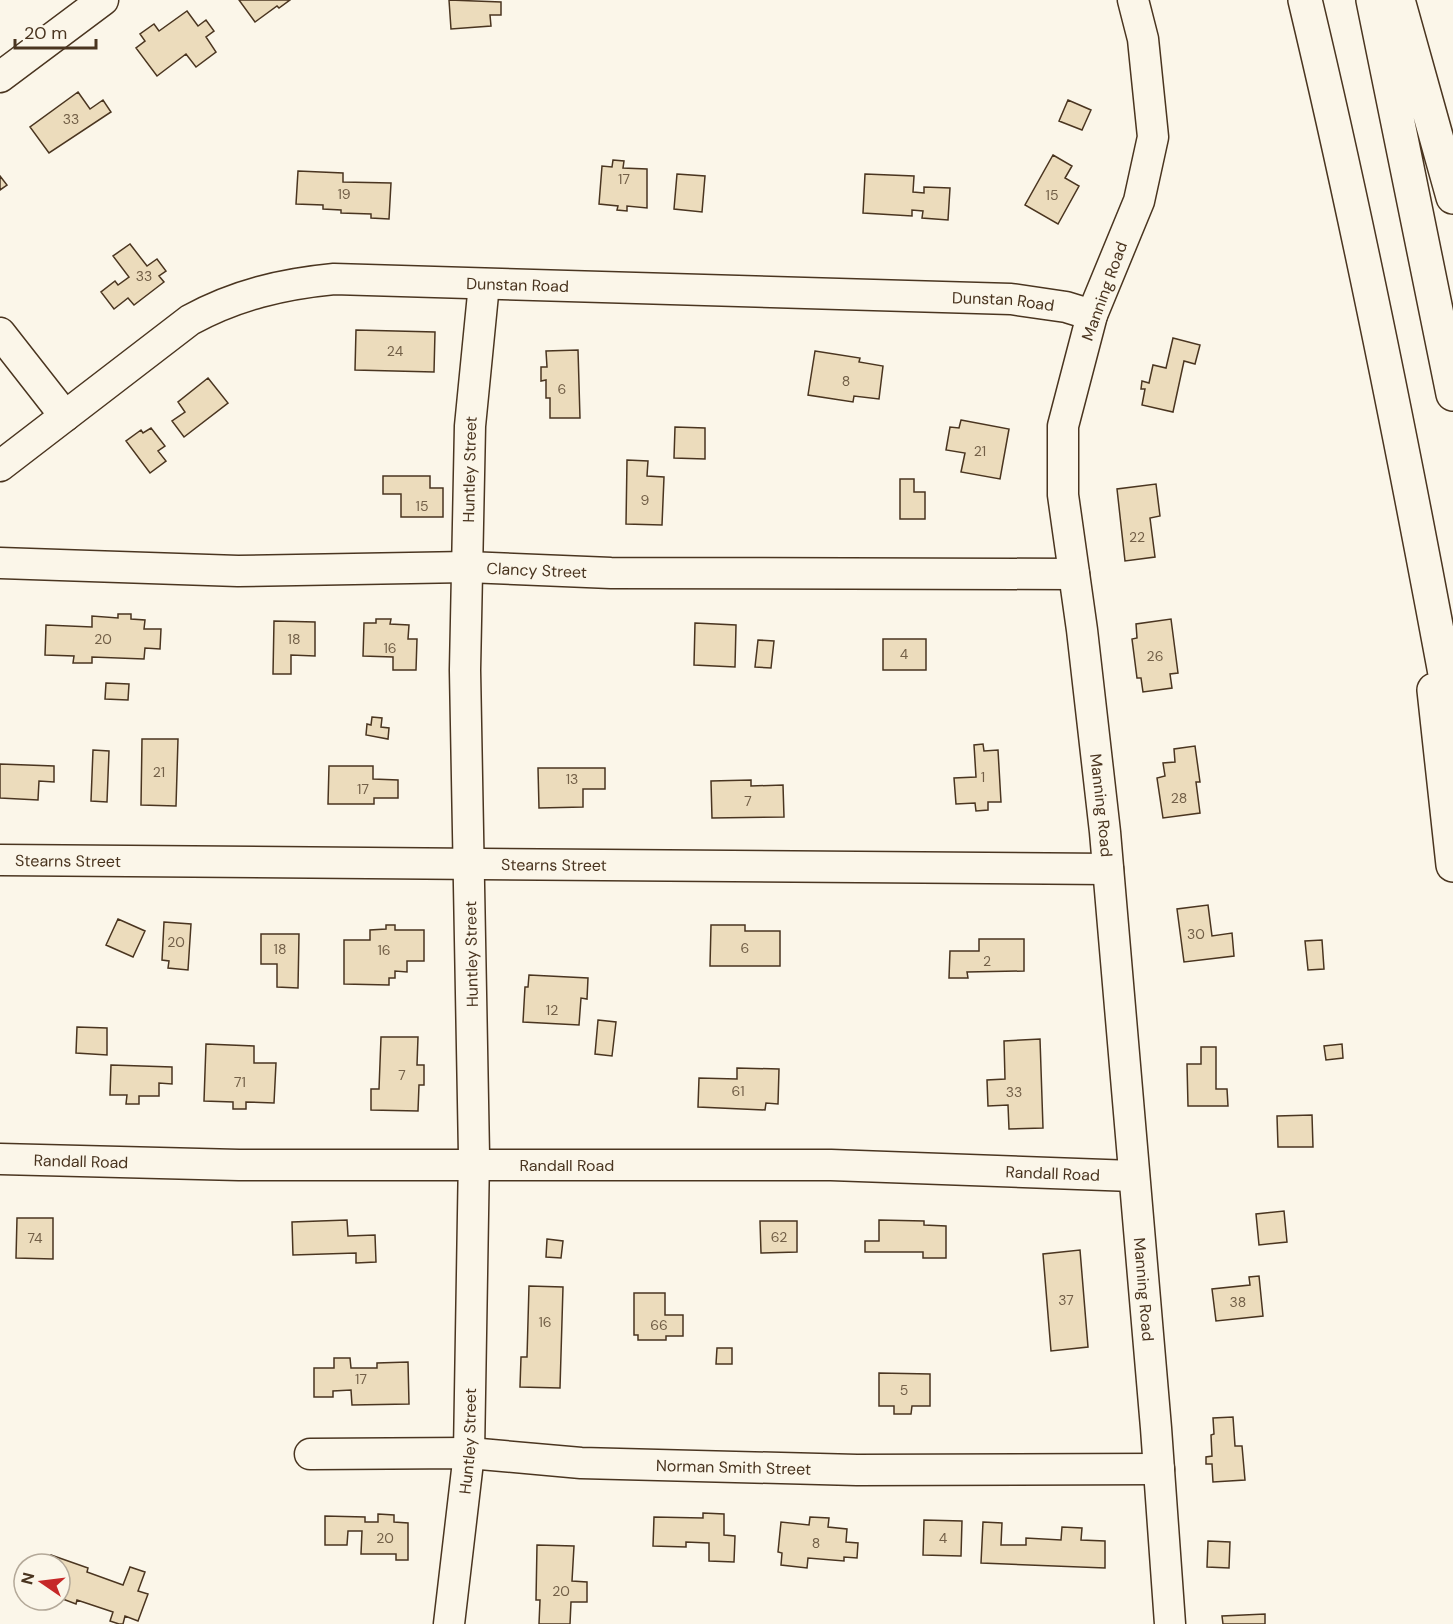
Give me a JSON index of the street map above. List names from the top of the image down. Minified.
{"streets":{"street":["Dunstan Road","Manning Road","Huntley Street","Clancy Street","Stearns Street","Randall Road","Norman Smith Street"]},"crossings":[["Dunstan Road","Manning Road"],["Dunstan Road","Huntley Street"],["Manning Road","Clancy Street"],["Manning Road","Stearns Street"],["Manning Road","Randall Road"],["Manning Road","Norman Smith Street"],["Huntley Street","Clancy Street"],["Huntley Street","Stearns Street"],["Huntley Street","Randall Road"],["Huntley Street","Norman Smith Street"]],"house_numbers":["33","17","19","15","33","24","8","6","21","9","15","22","20","18","16","4","26","21","1","13","17","28","7","30","20","6","18","16","2","12","7","71","61","33","62","74","37","38","16","66","17","5","20","4","8","20"],"scale_bar":"20 m","north":"left"}
